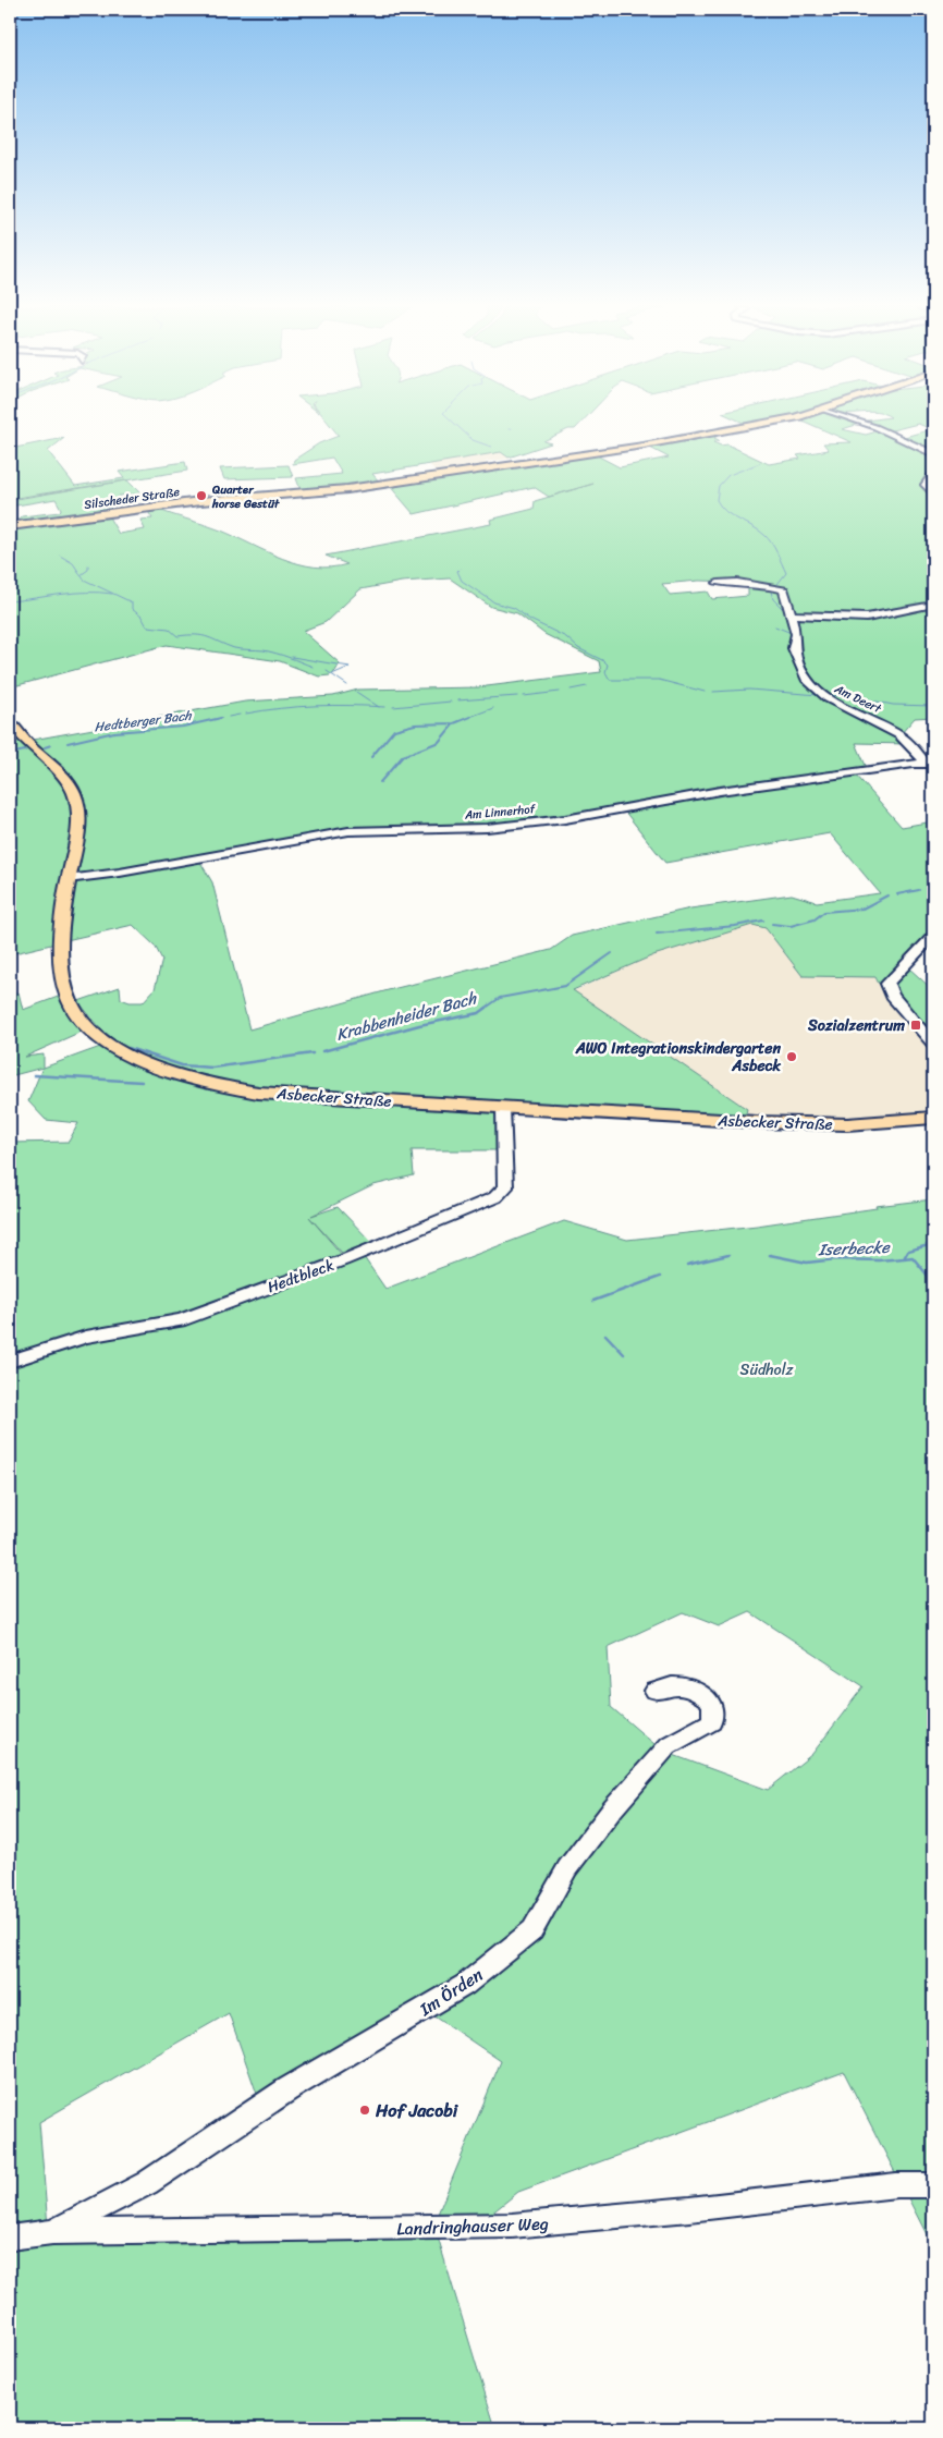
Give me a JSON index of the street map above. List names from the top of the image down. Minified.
{"streets":{"main road":["Silscheder Straße","Asbecker Straße"],"street":["Am Deert","Am Linnerhof","Hedtbleck","Im Örden","Landringhauser Weg"]},"crossings":[["Am Deert","Am Linnerhof"],["Am Linnerhof","Asbecker Straße"],["Asbecker Straße","Hedtbleck"],["Im Örden","Landringhauser Weg"]],"water":["Hedtberger Bach","Krabbenheider Bach","Iserbecke"],"parks":["Südholz"],"places":{"other":["Quarter horse Gestüt","AWO Integrationskindergarten Asbeck","Hof Jacobi"],"transit":["Sozialzentrum"]}}
